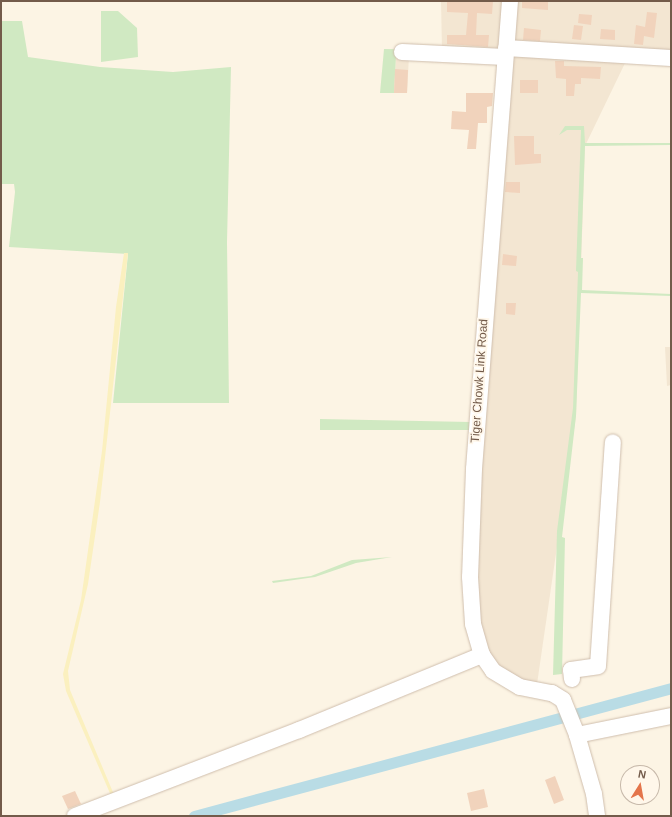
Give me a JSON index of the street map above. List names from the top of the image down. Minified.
{"streets":{"street":["Tiger Chowk Link Road"]},"north":"top"}
